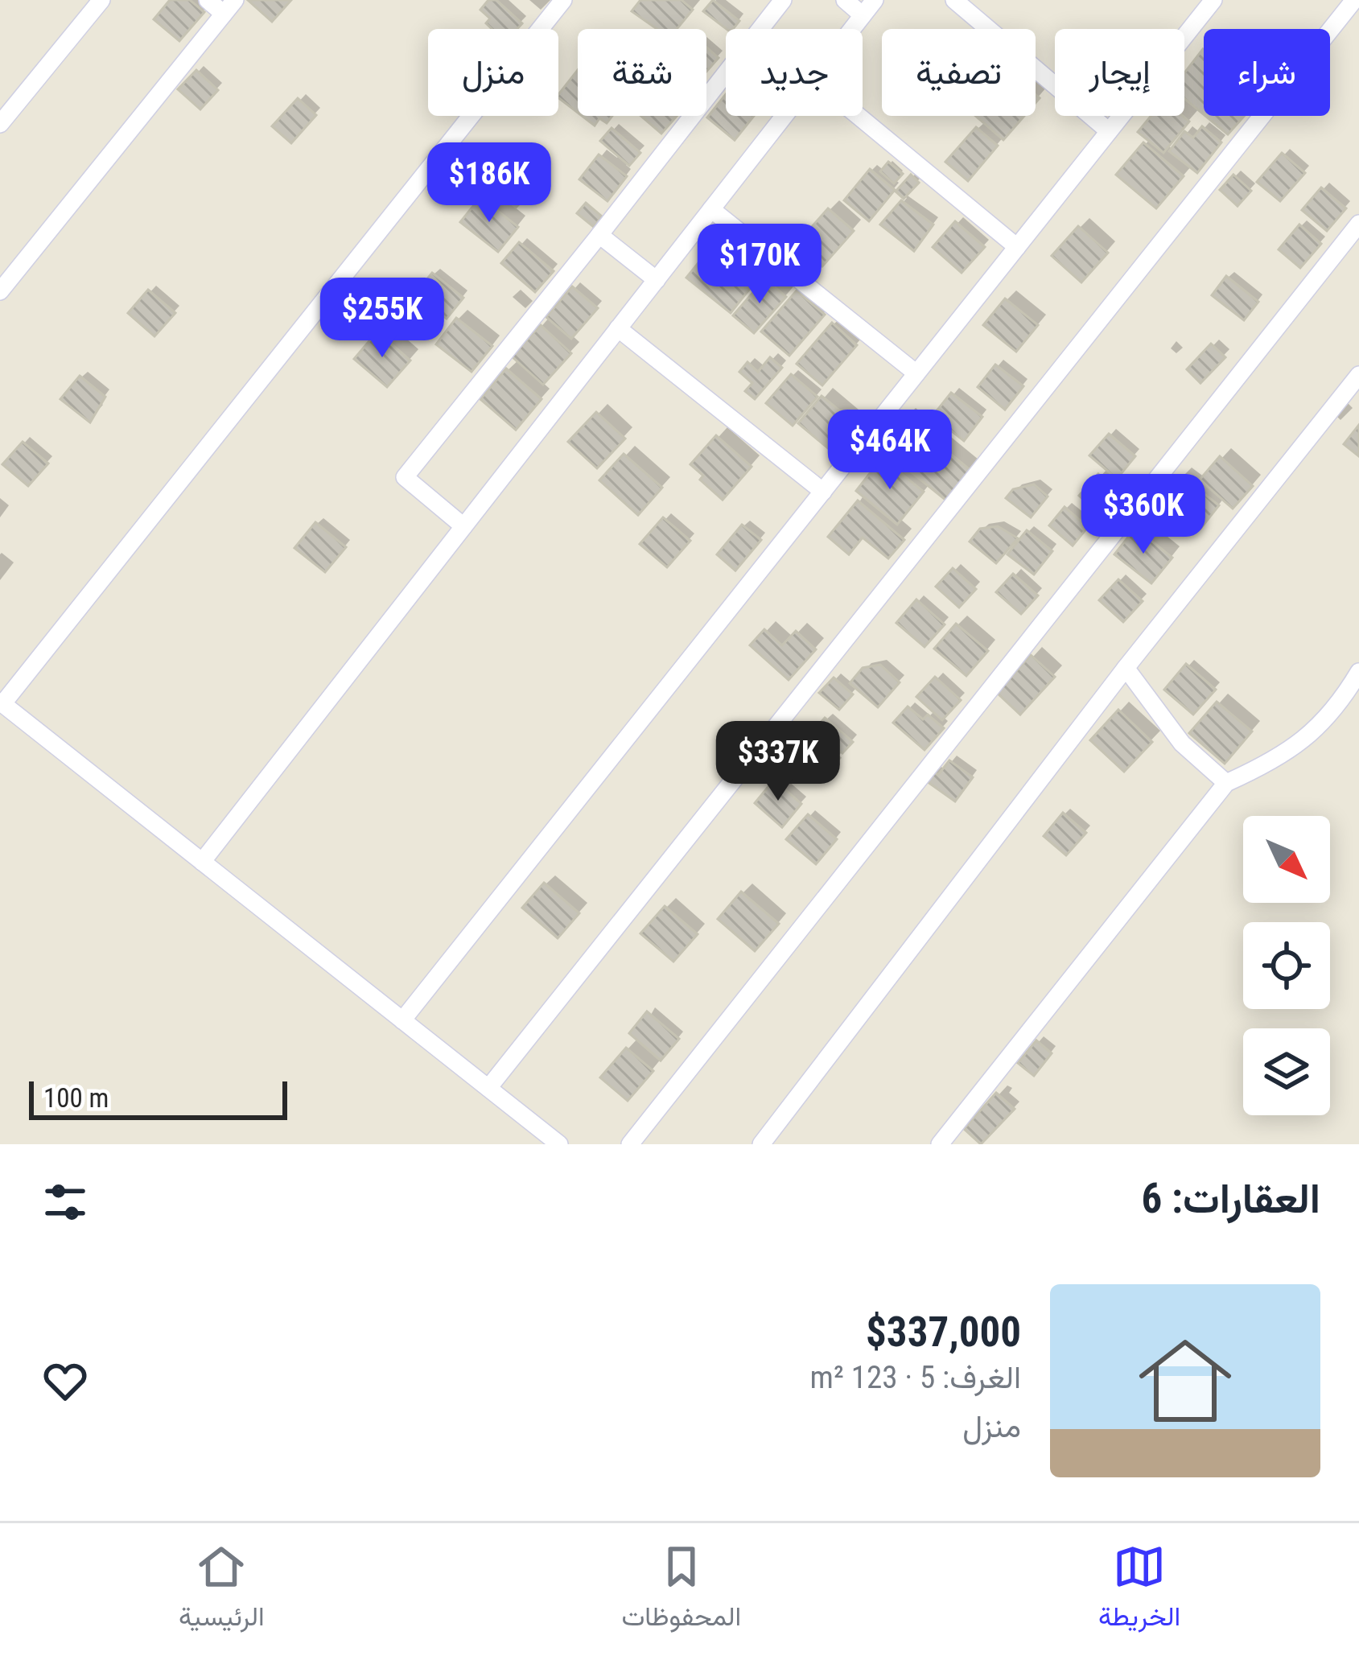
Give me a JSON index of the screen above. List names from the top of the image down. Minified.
{"scale_bar":"100 m","north":"bottom right","page":{"chip":["شراء","إيجار","تصفية","جديد","شقة","منزل"],"price":["$186K","$170K","$255K","$464K","$360K","$337K"],"scale":"100 m","heading":"العقارات: 6","list":[{"name":"$337,000","note":"الغرف: 5 · 123 m² · منزل"}],"tabs":["الخريطة","المحفوظات","الرئيسية"]}}
